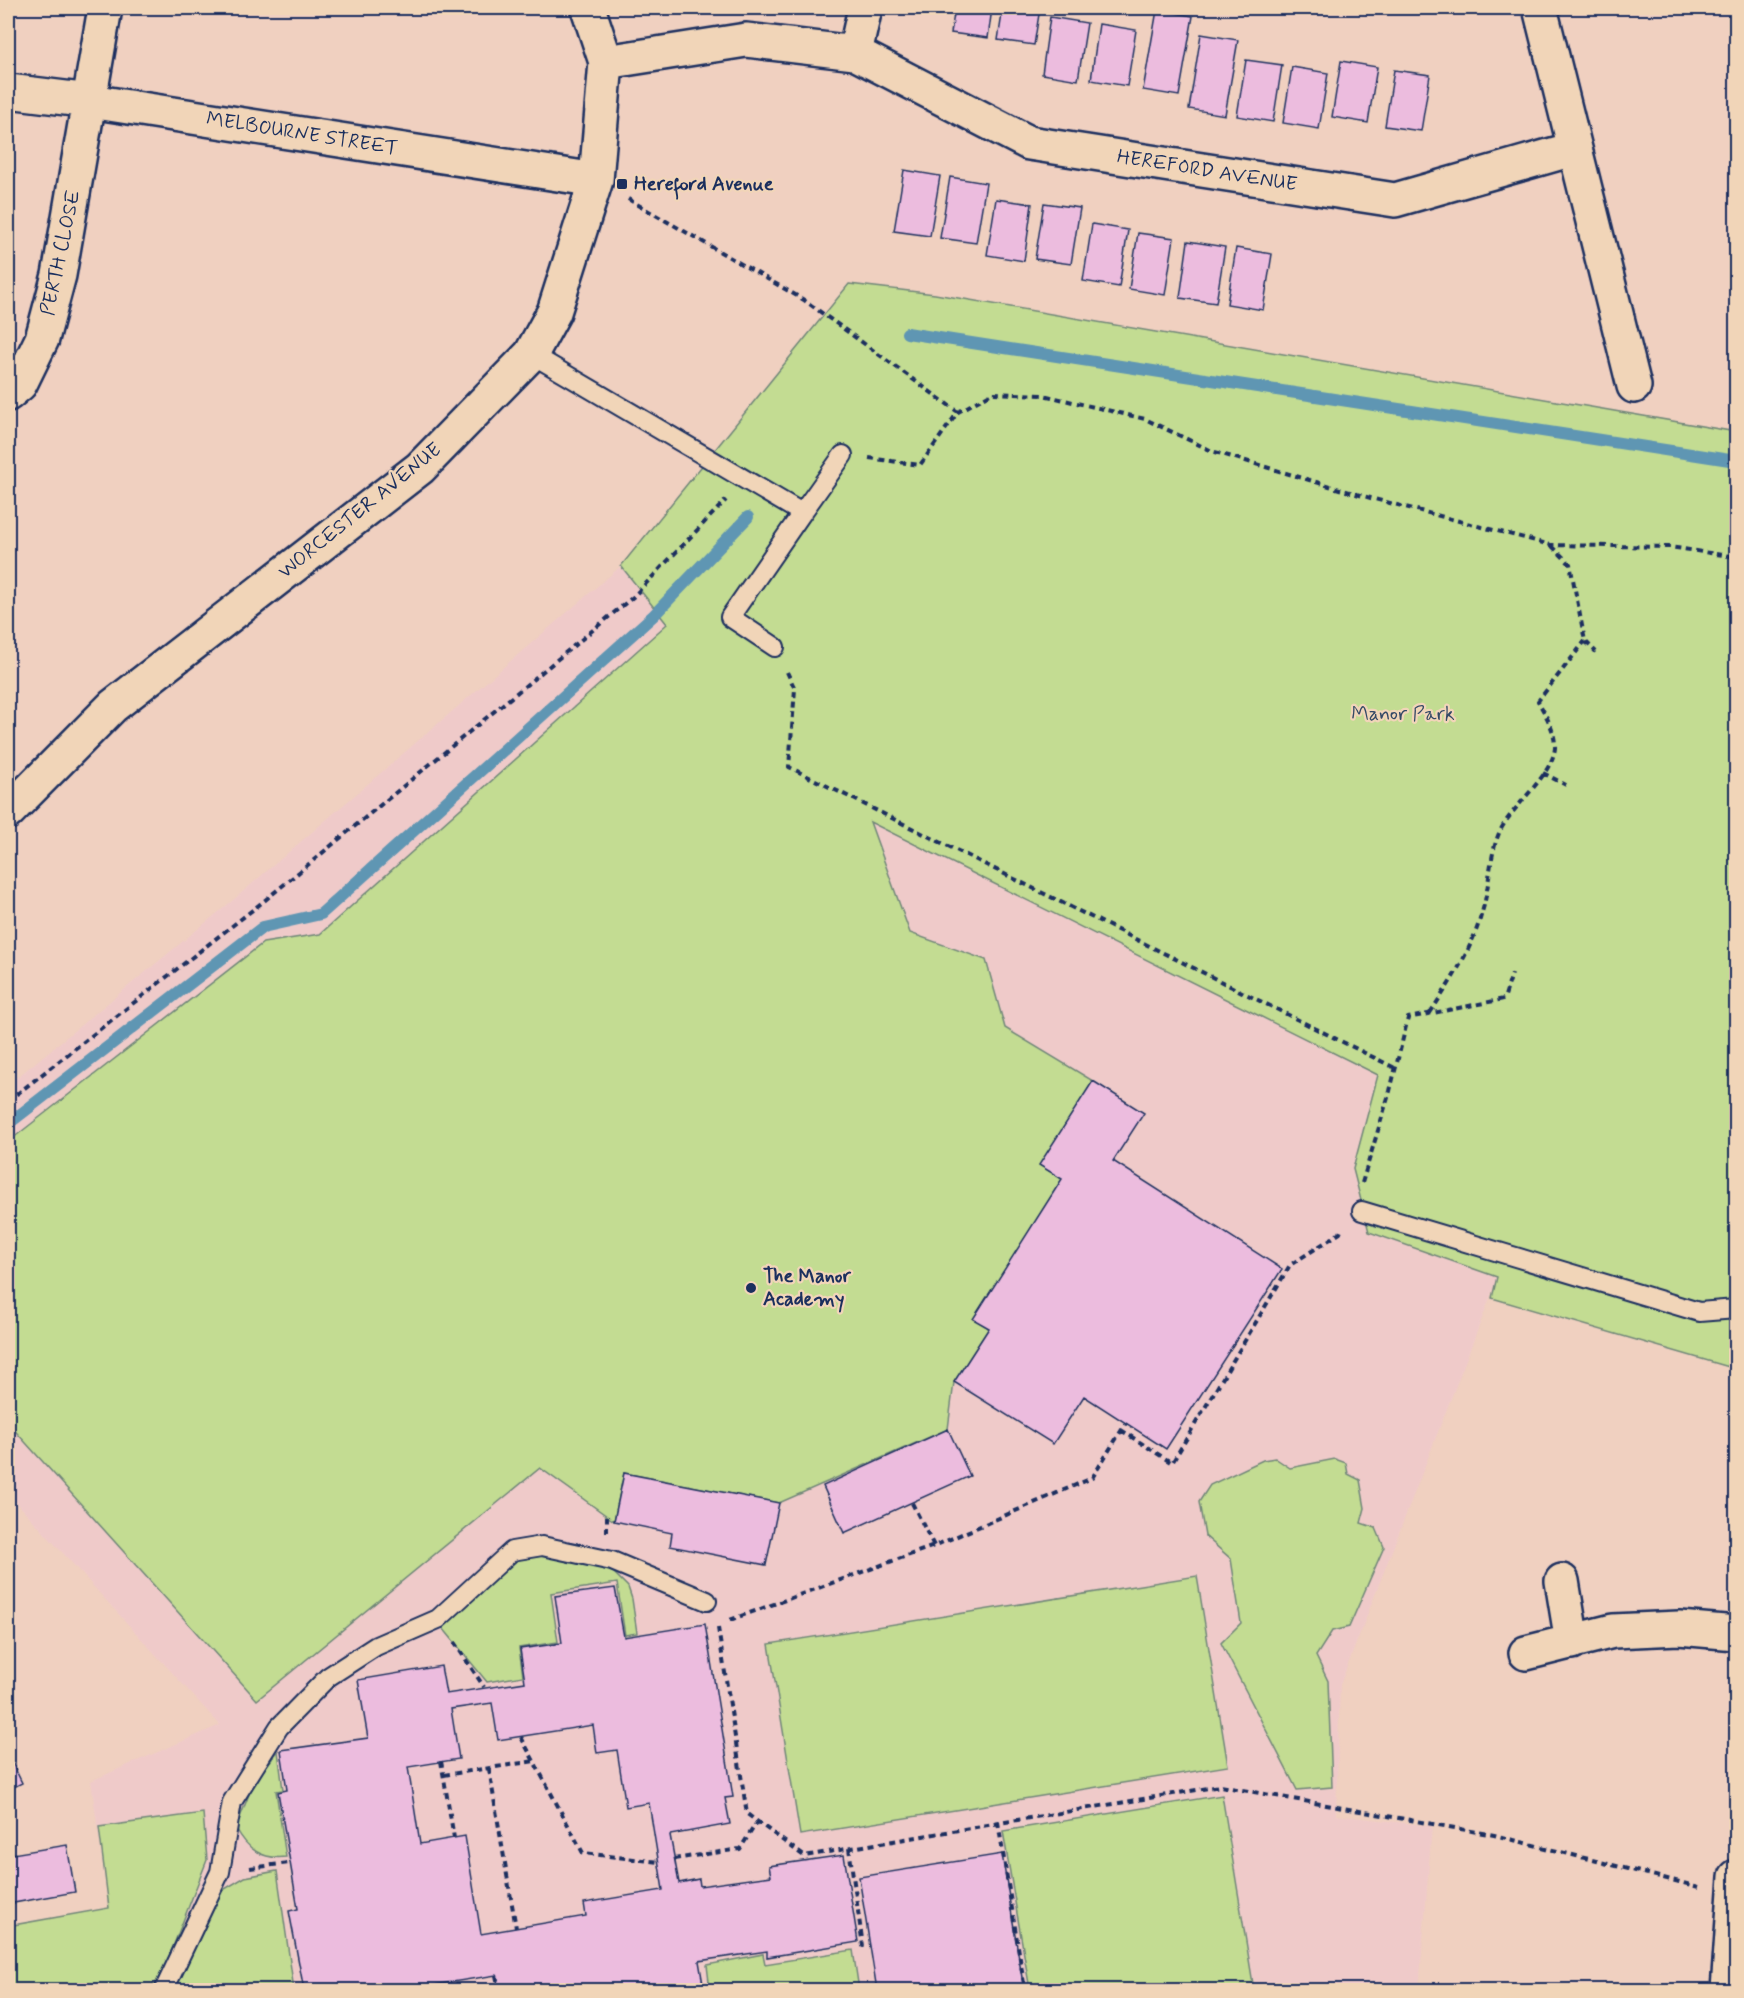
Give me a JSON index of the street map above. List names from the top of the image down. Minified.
{"streets":{"street":["MELBOURNE STREET","HEREFORD AVENUE","PERTH CLOSE","WORCESTER AVENUE"]},"crossings":[["MELBOURNE STREET","PERTH CLOSE"],["MELBOURNE STREET","WORCESTER AVENUE"]],"parks":["Manor Park"],"places":{"transit":["Hereford Avenue"],"other":["The Manor Academy"]}}
